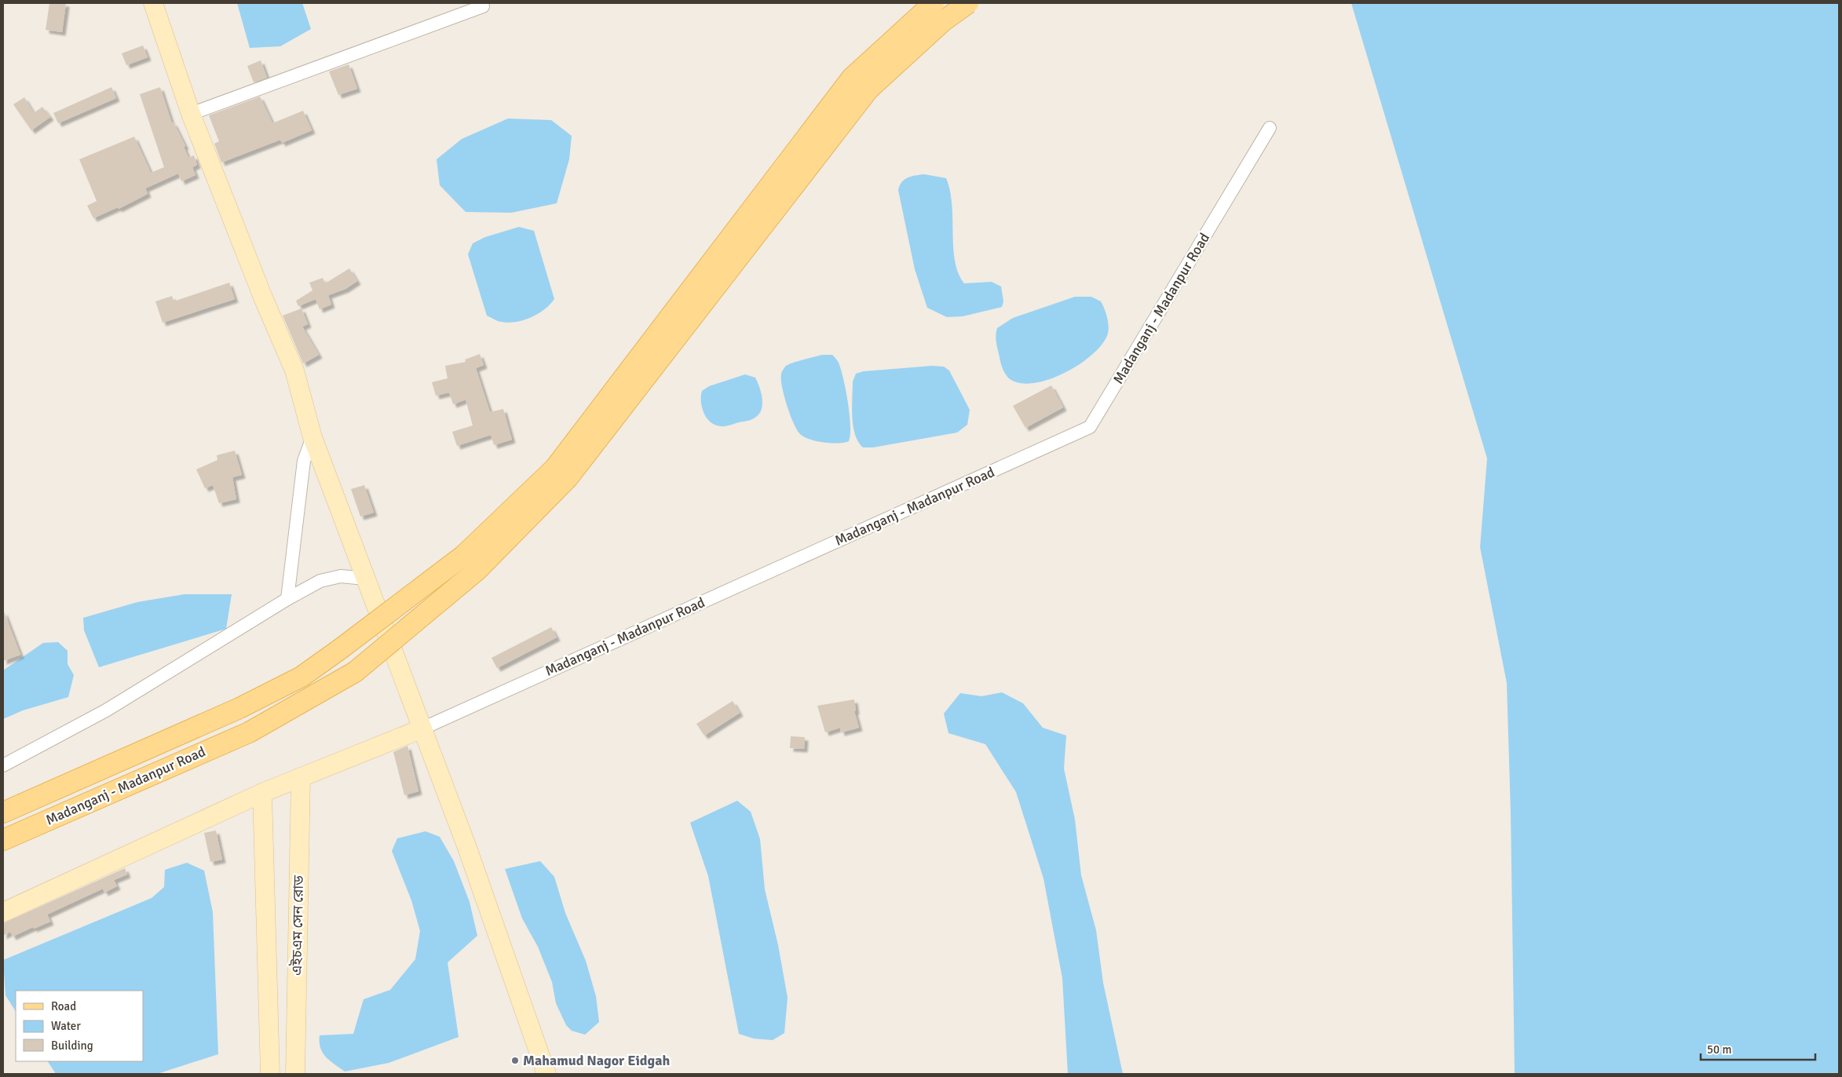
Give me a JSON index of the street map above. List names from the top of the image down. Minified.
{"streets":{"main road":["Madanganj - Madanpur Road"],"street":["এইচএম সেন রোড"]},"places":["Mahamud Nagor Eidgah"],"legend":["Road","Water","Building"],"scale_bar":"50 m"}
